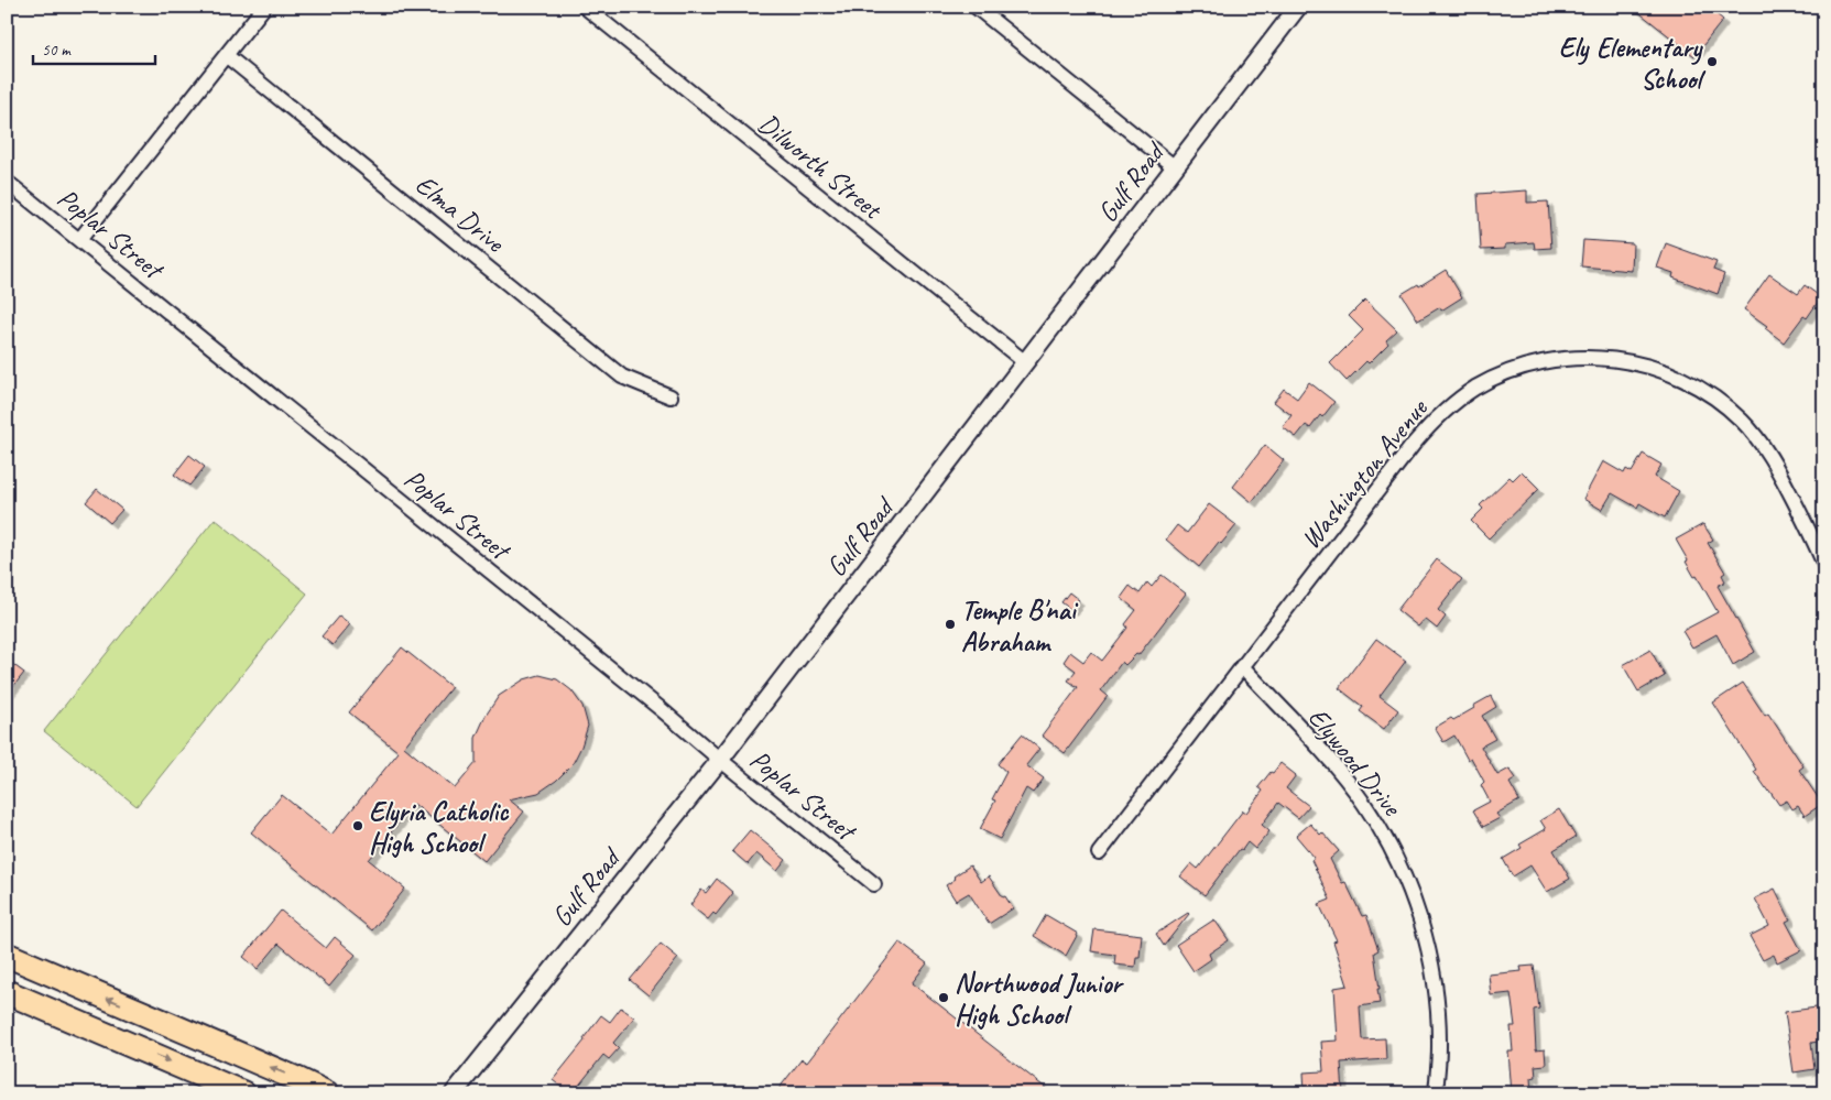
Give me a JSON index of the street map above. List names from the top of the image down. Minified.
{"streets":{"street":["Dilworth Street","Gulf Road","Elma Drive","Poplar Street","Washington Avenue","Elywood Drive"]},"crossings":[["Dilworth Street","Gulf Road"],["Gulf Road","Poplar Street"],["Washington Avenue","Elywood Drive"]],"places":["Ely Elementary School","Temple B'nai Abraham","Elyria Catholic High School","Northwood Junior High School"],"scale_bar":"50 m"}
